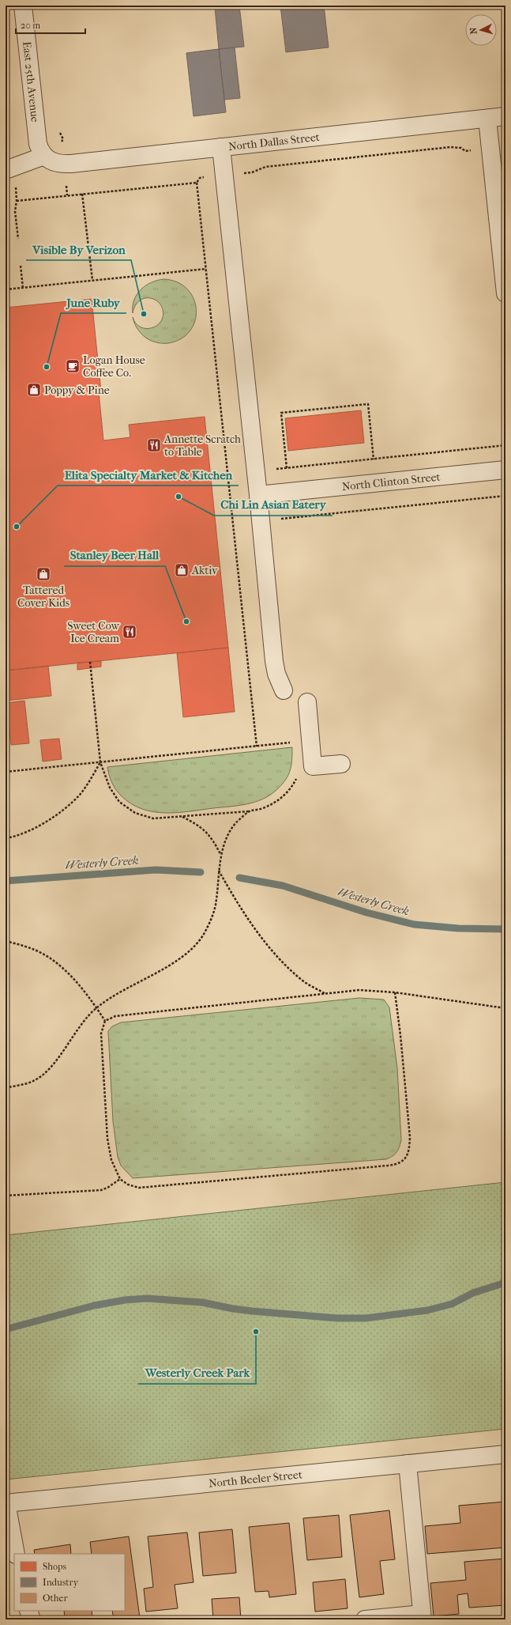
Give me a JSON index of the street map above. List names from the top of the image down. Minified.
{"streets":{"street":["East 25th Avenue","North Dallas Street","North Clinton Street","North Beeler Street"]},"crossings":[["East 25th Avenue","North Dallas Street"]],"water":["Westerly Creek"],"places":{"other":["Visible By Verizon","June Ruby","Chi Lin Asian Eatery","Elita Specialty Market & Kitchen","Stanley Beer Hall","Westerly Creek Park"],"cafe":["Logan House Coffee Co."],"shop":["Poppy & Pine","Aktiv","Tattered Cover Kids"],"restaurant":["Annette Scratch to Table","Sweet Cow Ice Cream"]},"legend":["Shops","Industry","Other"],"scale_bar":"20 m","north":"left"}
